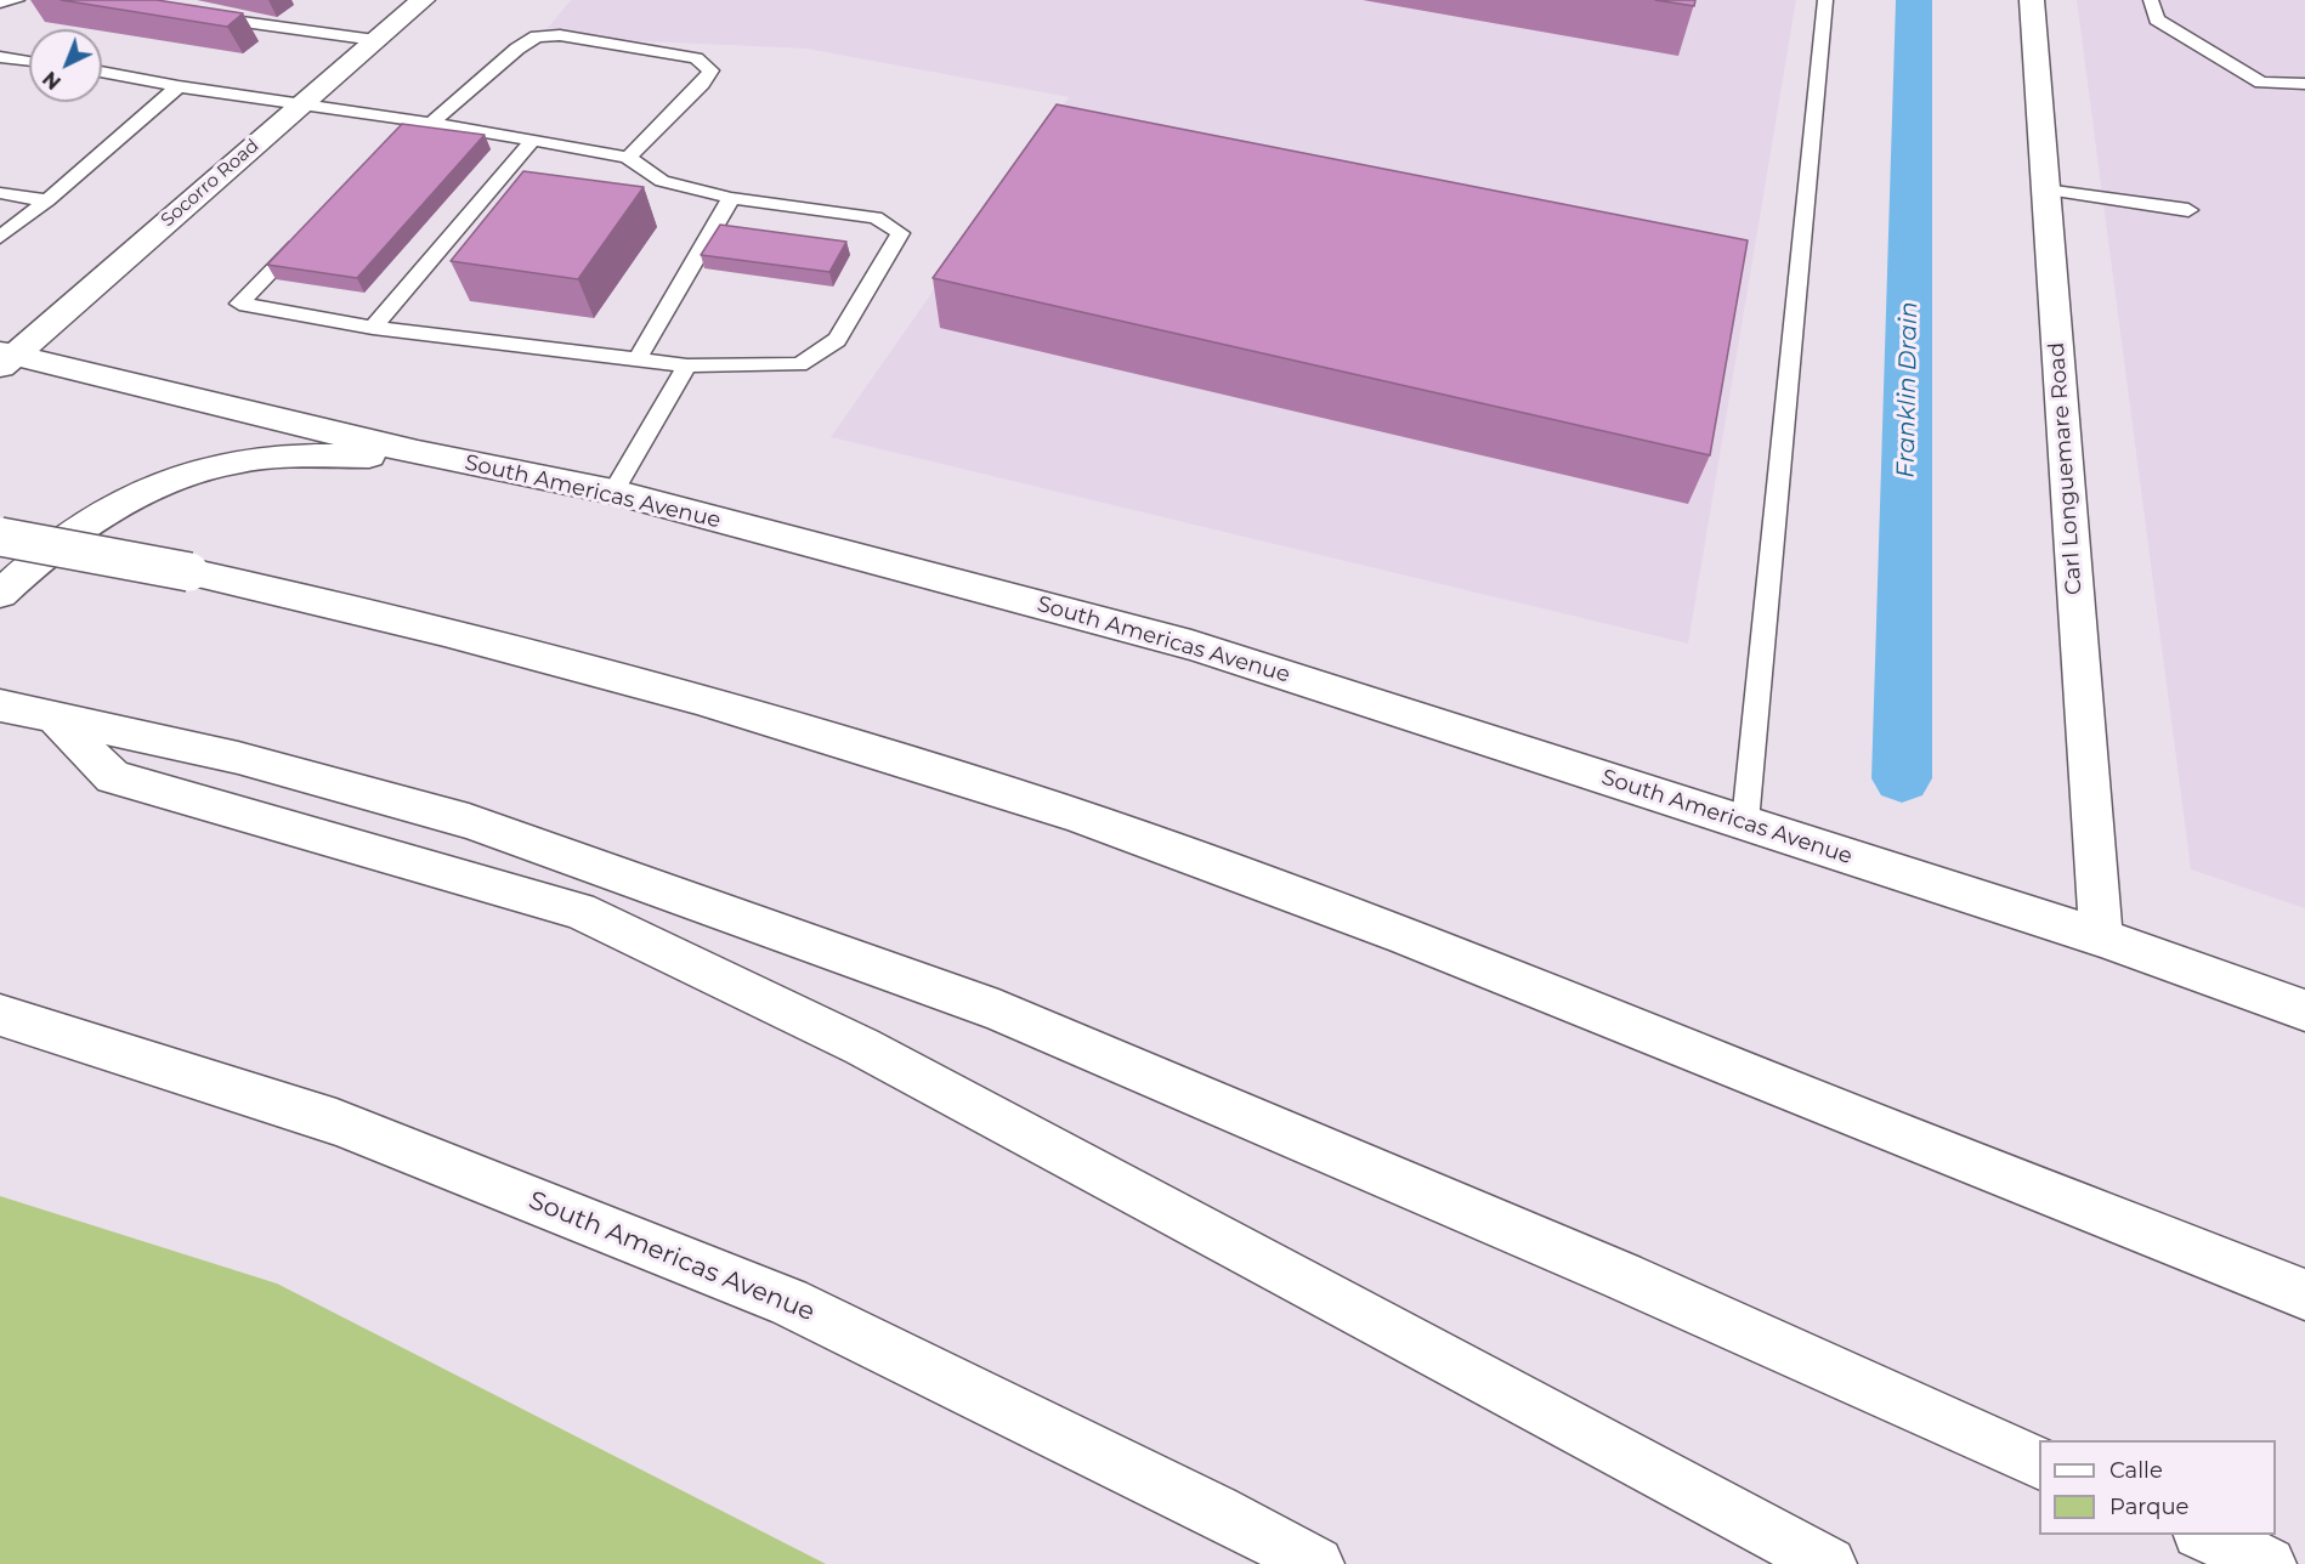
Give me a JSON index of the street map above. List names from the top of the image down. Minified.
{"streets":{"main road":["Socorro Road","Carl Longuemare Road","South Americas Avenue"]},"crossings":[["Socorro Road","South Americas Avenue"],["Carl Longuemare Road","South Americas Avenue"]],"water":["Franklin Drain"],"legend":["Calle","Parque"],"north":"bottom left"}
